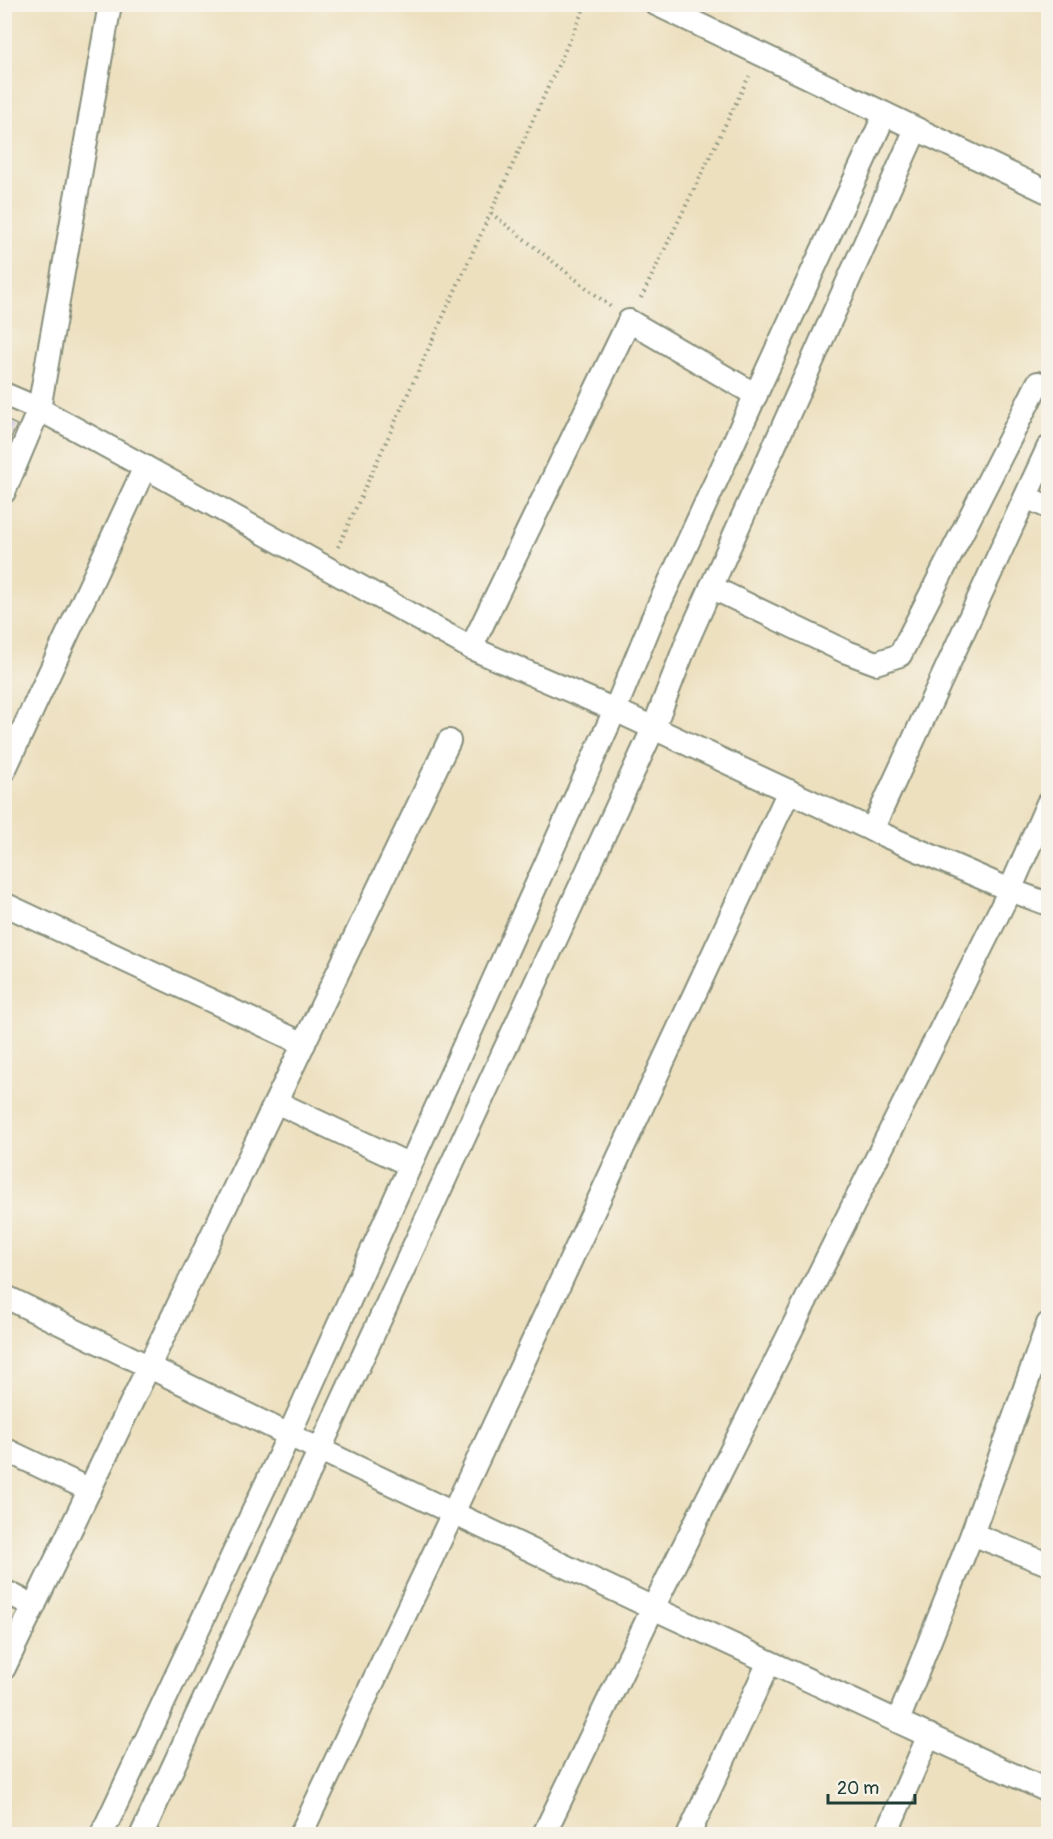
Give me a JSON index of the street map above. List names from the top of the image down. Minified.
{"scale_bar":"20 m"}
